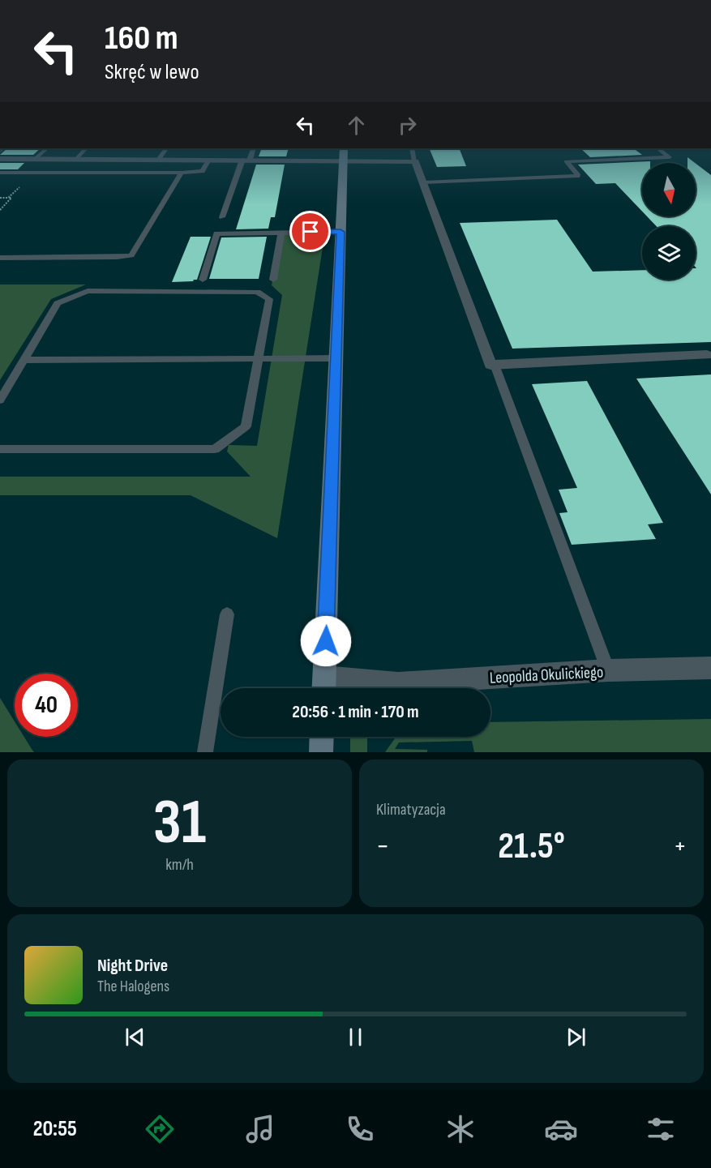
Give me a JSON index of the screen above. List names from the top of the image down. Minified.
{"streets":{"street":["Leopolda Okulickiego"]},"north":"bottom","page":{"turn":["160 m","Skręć w lewo"],"limit":"40","trip":"20:56 · 1 min · 170 m","tile":[["31","km/h"],"Klimatyzacja"],"heat":["−","21.5°","+"],"song":["Night Drive","The Halogens"],"tabs":"20:55"}}
